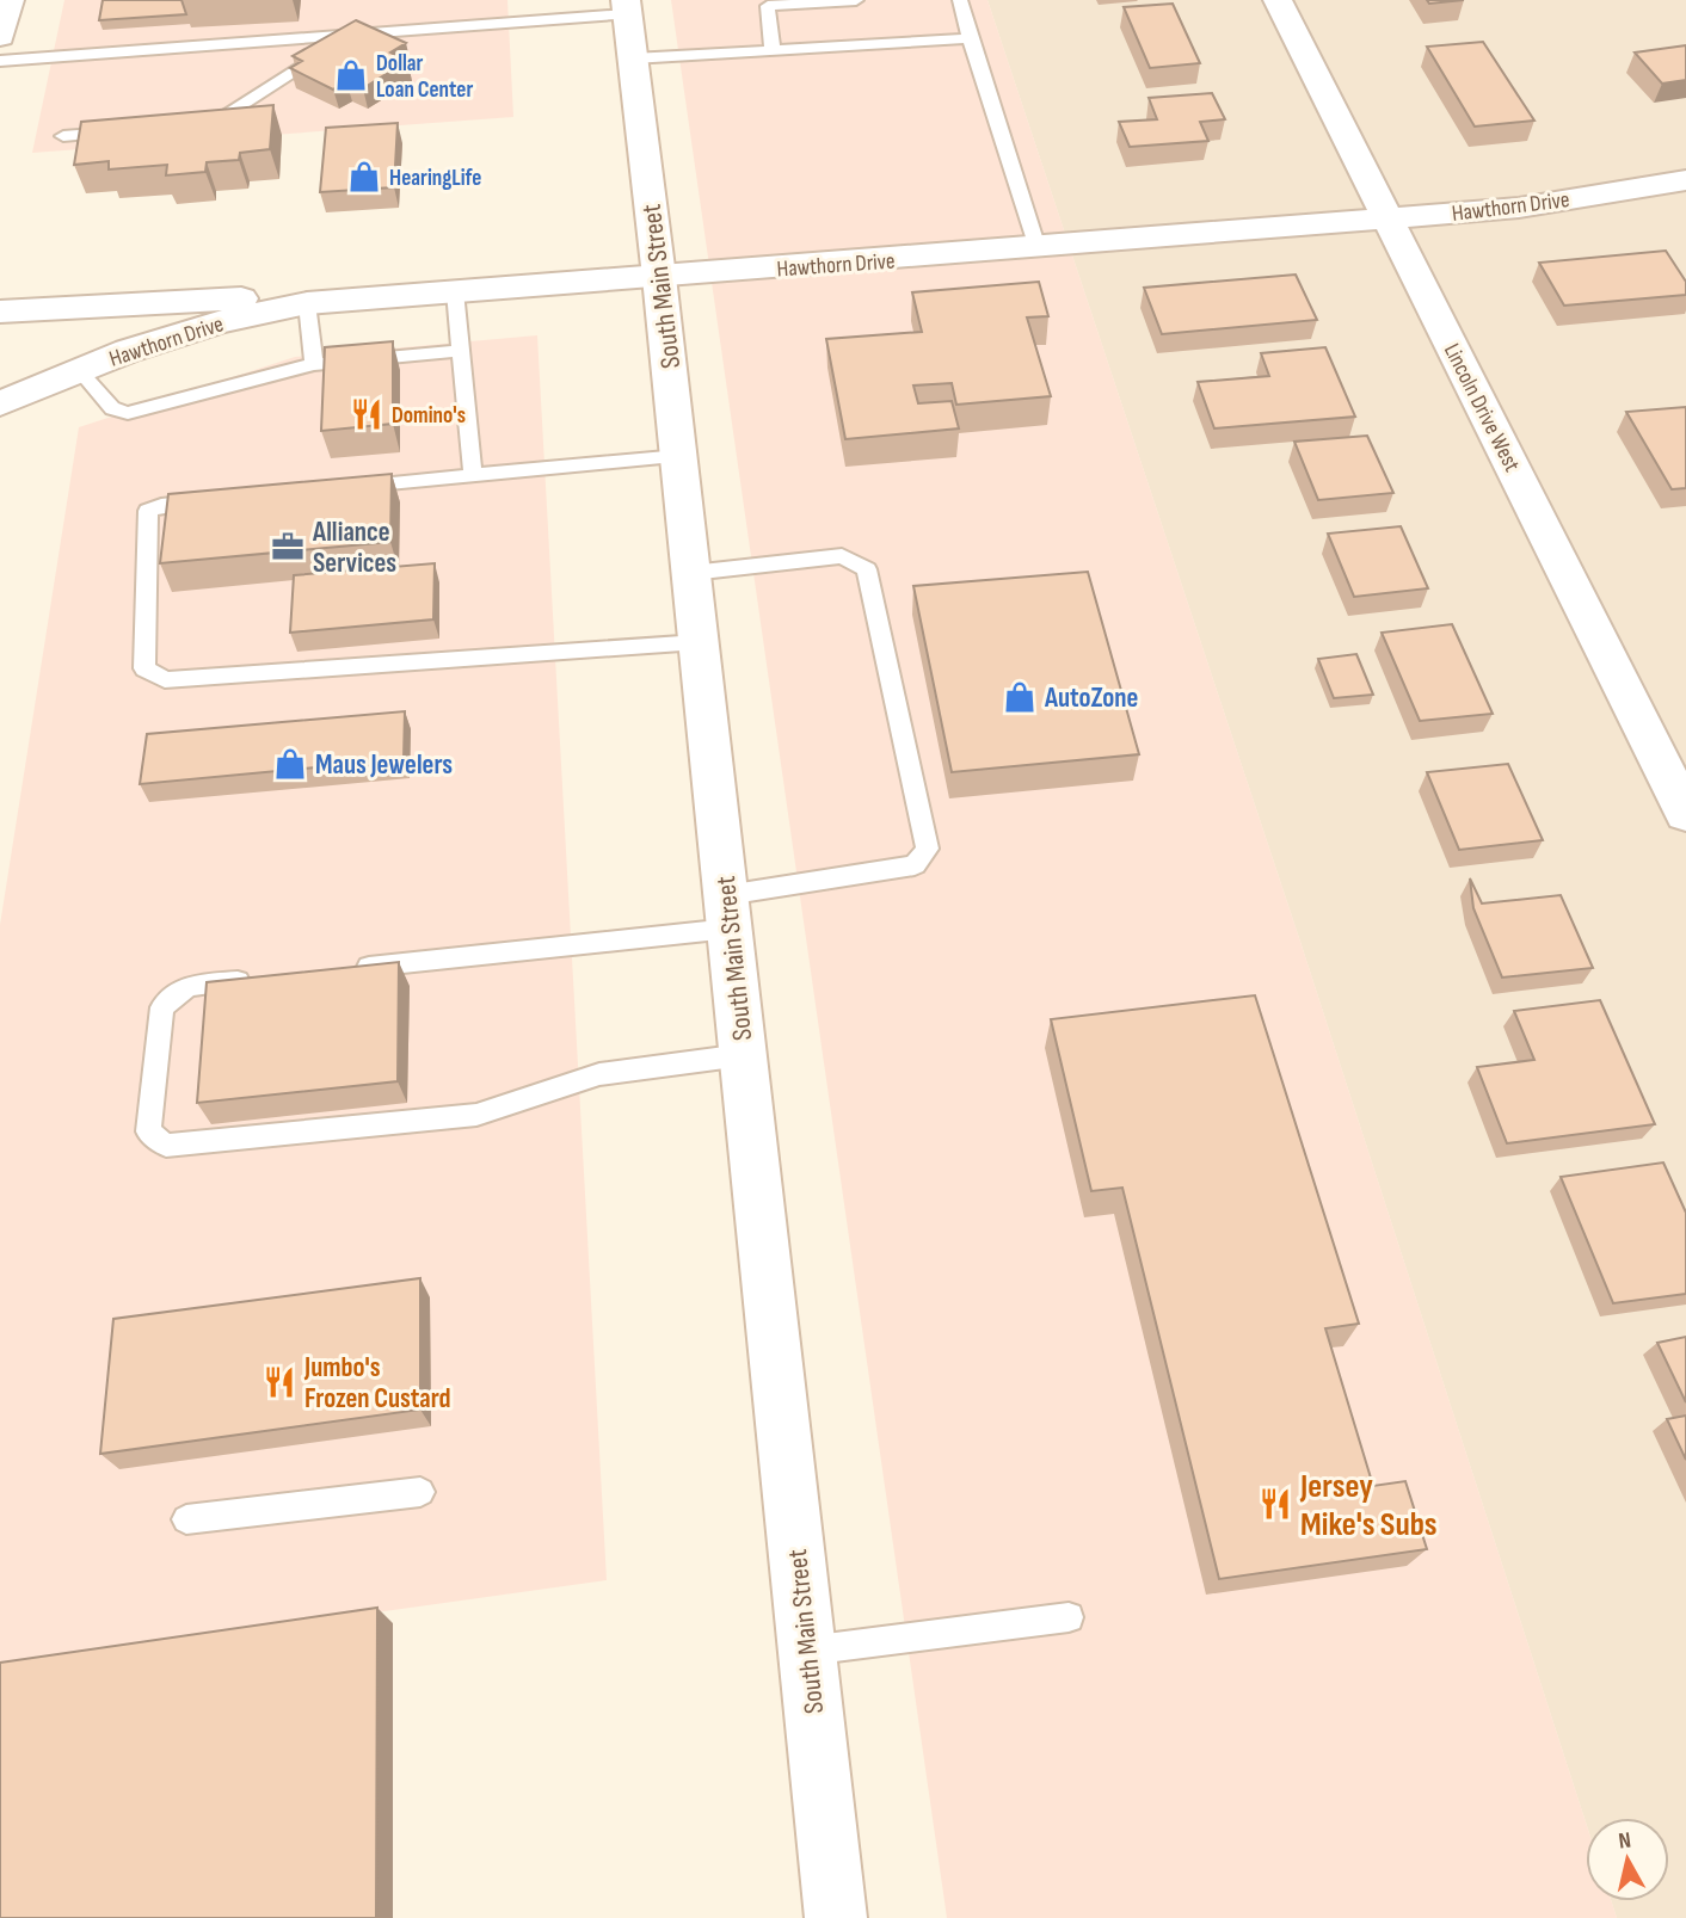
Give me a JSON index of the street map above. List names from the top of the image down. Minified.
{"streets":{"street":["Hawthorn Drive","South Main Street","Lincoln Drive West"]},"crossings":[["Hawthorn Drive","South Main Street"],["Hawthorn Drive","Lincoln Drive West"]],"places":{"shop":["Dollar Loan Center","HearingLife","AutoZone","Maus Jewelers"],"restaurant":["Domino's","Jumbo's Frozen Custard","Jersey Mike's Subs"],"office":["Alliance Services"]},"north":"top"}
